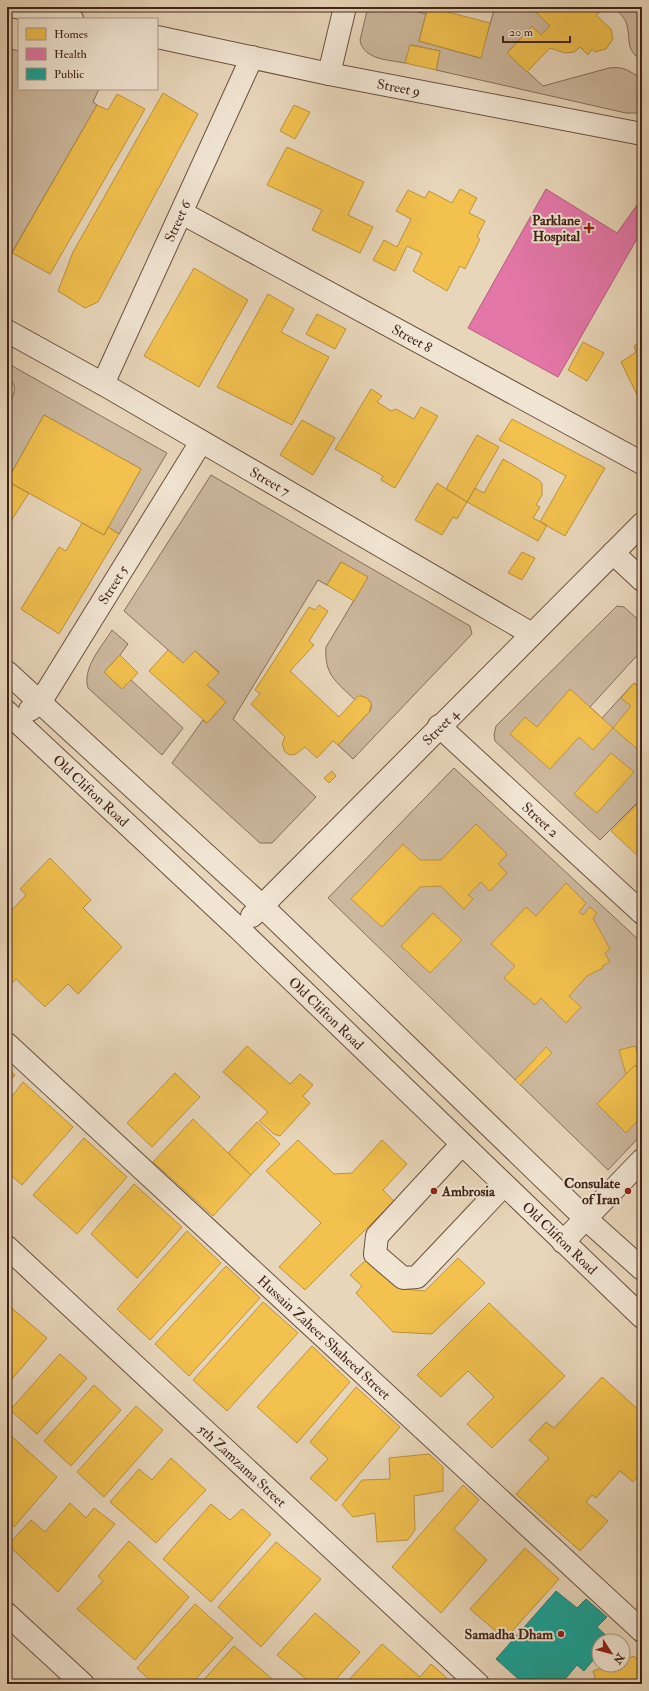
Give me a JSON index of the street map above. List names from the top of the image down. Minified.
{"streets":{"street":["Street 9","Street 6","Street 8","Street 7","Street 5","Street 4","Old Clifton Road","Street 2","Hussain Zaheer Shaheed Street","5th Zamzama Street"]},"crossings":[["Street 9","Street 6"],["Street 6","Street 8"],["Street 6","Street 7"],["Street 7","Street 5"],["Street 7","Street 4"],["Street 5","Old Clifton Road"],["Street 4","Old Clifton Road"],["Street 4","Street 2"]],"places":{"health":["Parklane Hospital"],"other":["Ambrosia","Consulate of Iran","Samadha Dham"]},"legend":["Homes","Health","Public"],"scale_bar":"20 m","north":"bottom right"}
